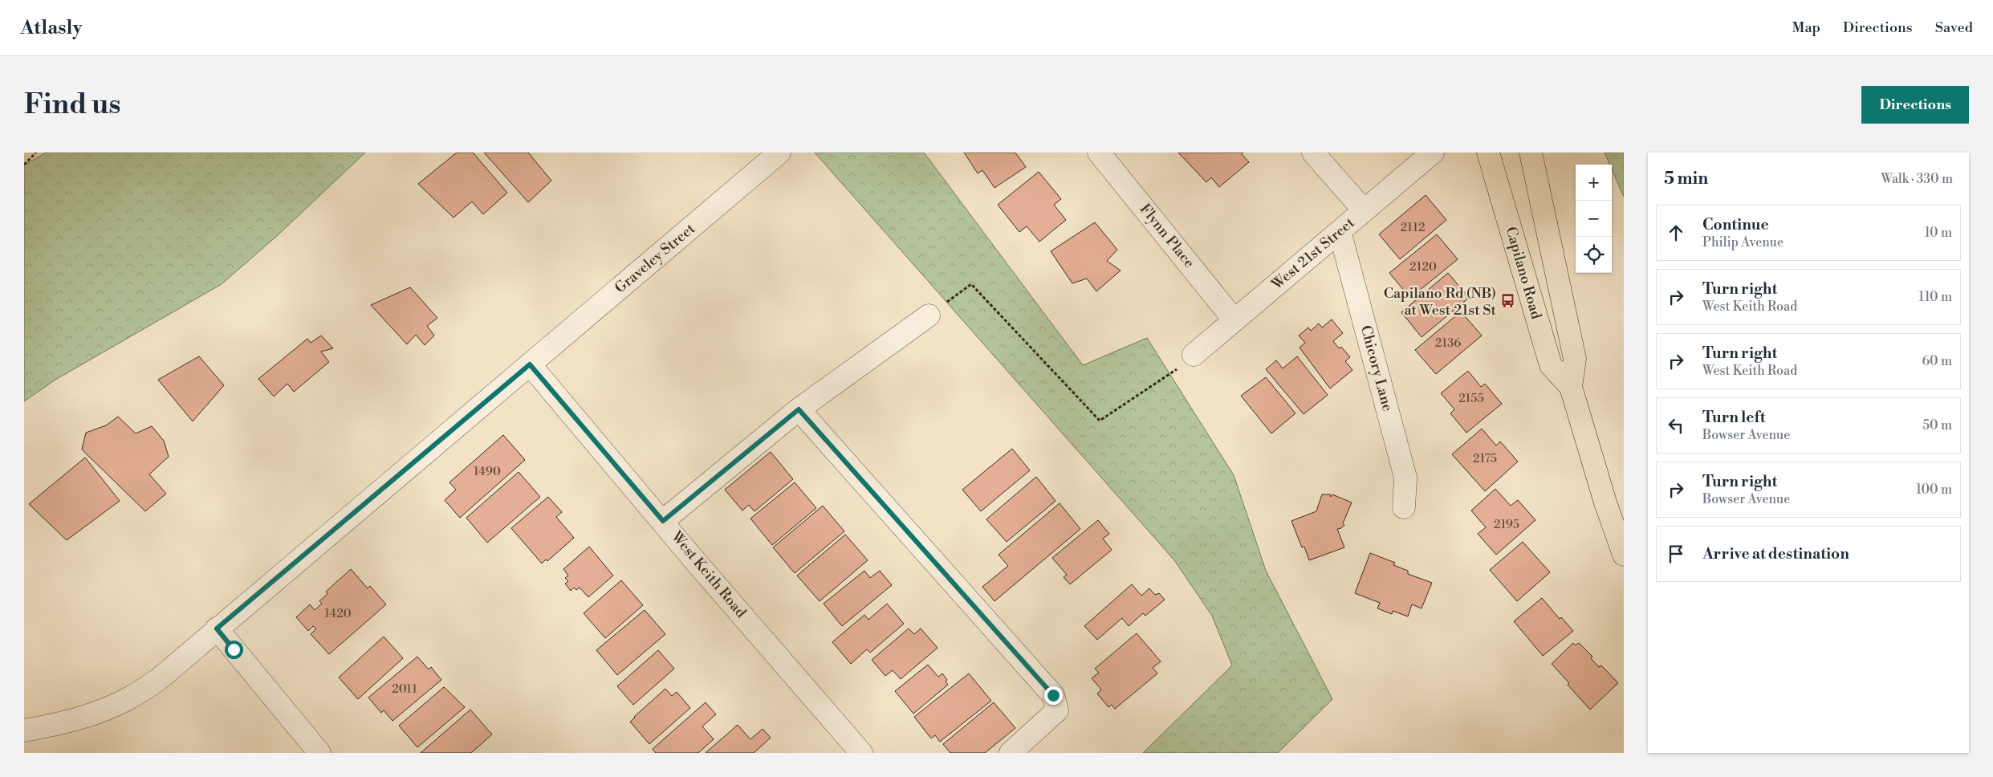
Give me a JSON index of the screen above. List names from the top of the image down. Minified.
{"streets":{"main road":["Capilano Road"],"street":["Flynn Place","West 21st Street","Graveley Street","Chicory Lane","West Keith Road"]},"crossings":[["Flynn Place","West 21st Street"],["West 21st Street","Chicory Lane"],["Graveley Street","West Keith Road"]],"places":{"bus stop":["Capilano Rd (NB) at West 21st St"]},"house_numbers":["2112","2120","2136","2155","2175","1490","2195","1420","2011"],"page":{"header":"Atlasly","nav":["Map","Directions","Saved"],"buttons":"Directions","title":"Find us","heading":["5 min","Walk · 330 m"],"map_buttons":["+","−"],"list":[["Continue","Philip Avenue","10 m"],["Turn right","West Keith Road","110 m"],["Turn right","West Keith Road","60 m"],["Turn left","Bowser Avenue","50 m"],["Turn right","Bowser Avenue","100 m"],"Arrive at destination"]}}
